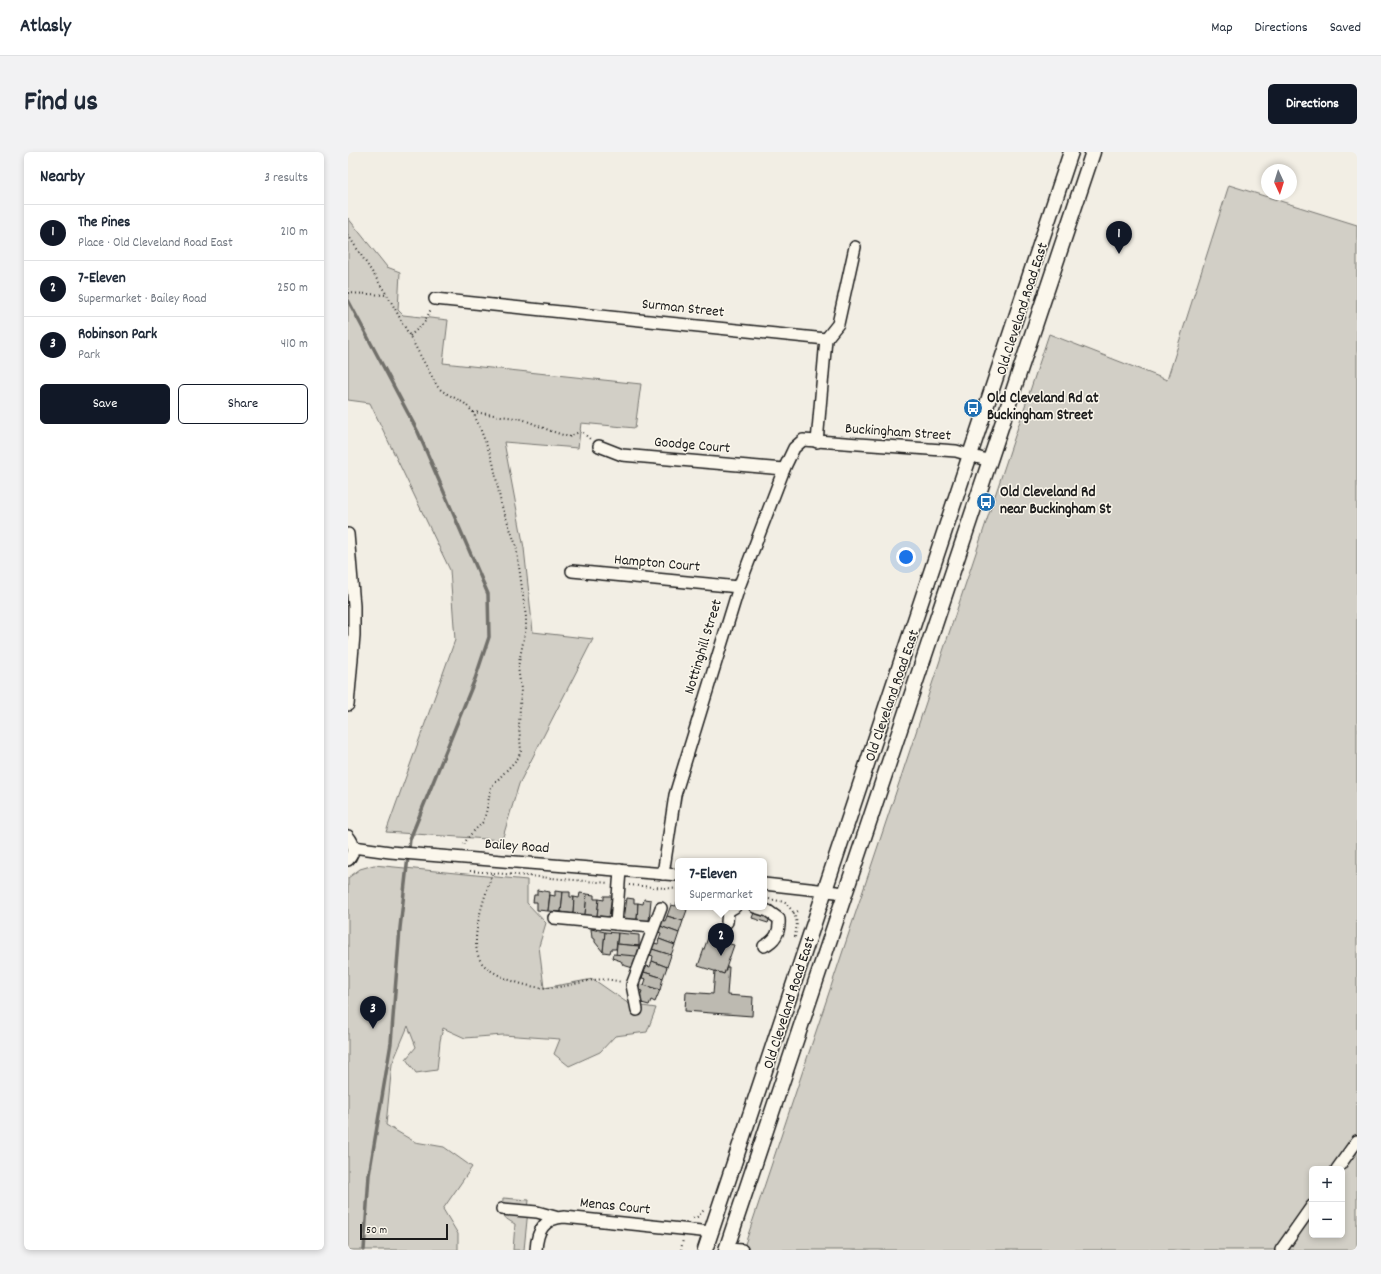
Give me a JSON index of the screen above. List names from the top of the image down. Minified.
{"streets":{"main road":["Old Cleveland Road East"],"street":["Surman Street","Buckingham Street","Goodge Court","Hampton Court","Nottinghill Street","Bailey Road","Menas Court"]},"crossings":[["Old Cleveland Road East","Buckingham Street"],["Old Cleveland Road East","Menas Court"],["Buckingham Street","Nottinghill Street"],["Goodge Court","Nottinghill Street"],["Hampton Court","Nottinghill Street"],["Nottinghill Street","Bailey Road"]],"places":{"bus stop":["Old Cleveland Rd at Buckingham Street","Old Cleveland Rd near Buckingham St"]},"scale_bar":"50 m","north":"bottom","page":{"header":"Atlasly","nav":["Map","Directions","Saved"],"title":"Find us","buttons":["Directions",["Save","Share"]],"heading":["Nearby","3 results"],"list":[{"mark":"1","name":"The Pines","note":"Place · Old Cleveland Road East","value":"210 m"},{"mark":"2","name":"7-Eleven","note":"Supermarket · Bailey Road","value":"250 m"},{"mark":"3","name":"Robinson Park","note":"Park","value":"410 m"}],"pins":["1","2","3"],"popup":["7-Eleven","Supermarket"],"map_buttons":["+","−"],"scale":"50 m"}}
